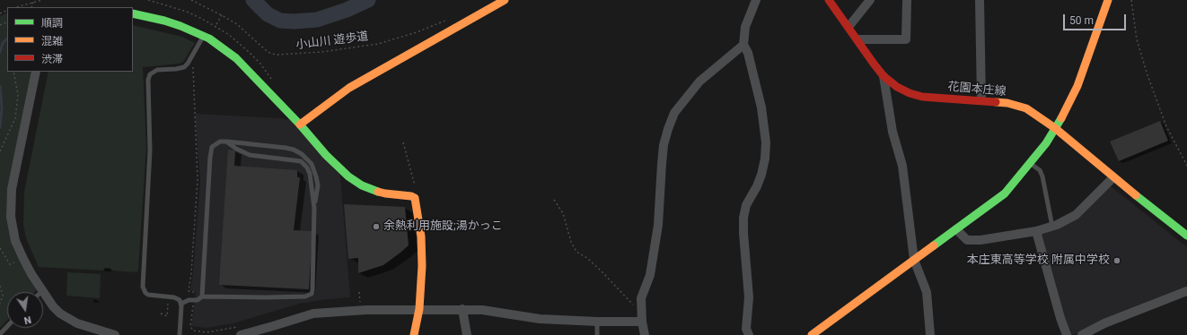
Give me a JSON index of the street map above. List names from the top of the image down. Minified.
{"streets":{"street":["花園本庄線"],"path":["小山川 遊歩道"]},"places":["余熱利用施設;湯かっこ","本庄東高等学校 附属中学校"],"legend":["順調","混雑","渋滞"],"scale_bar":"50 m","north":"bottom"}
